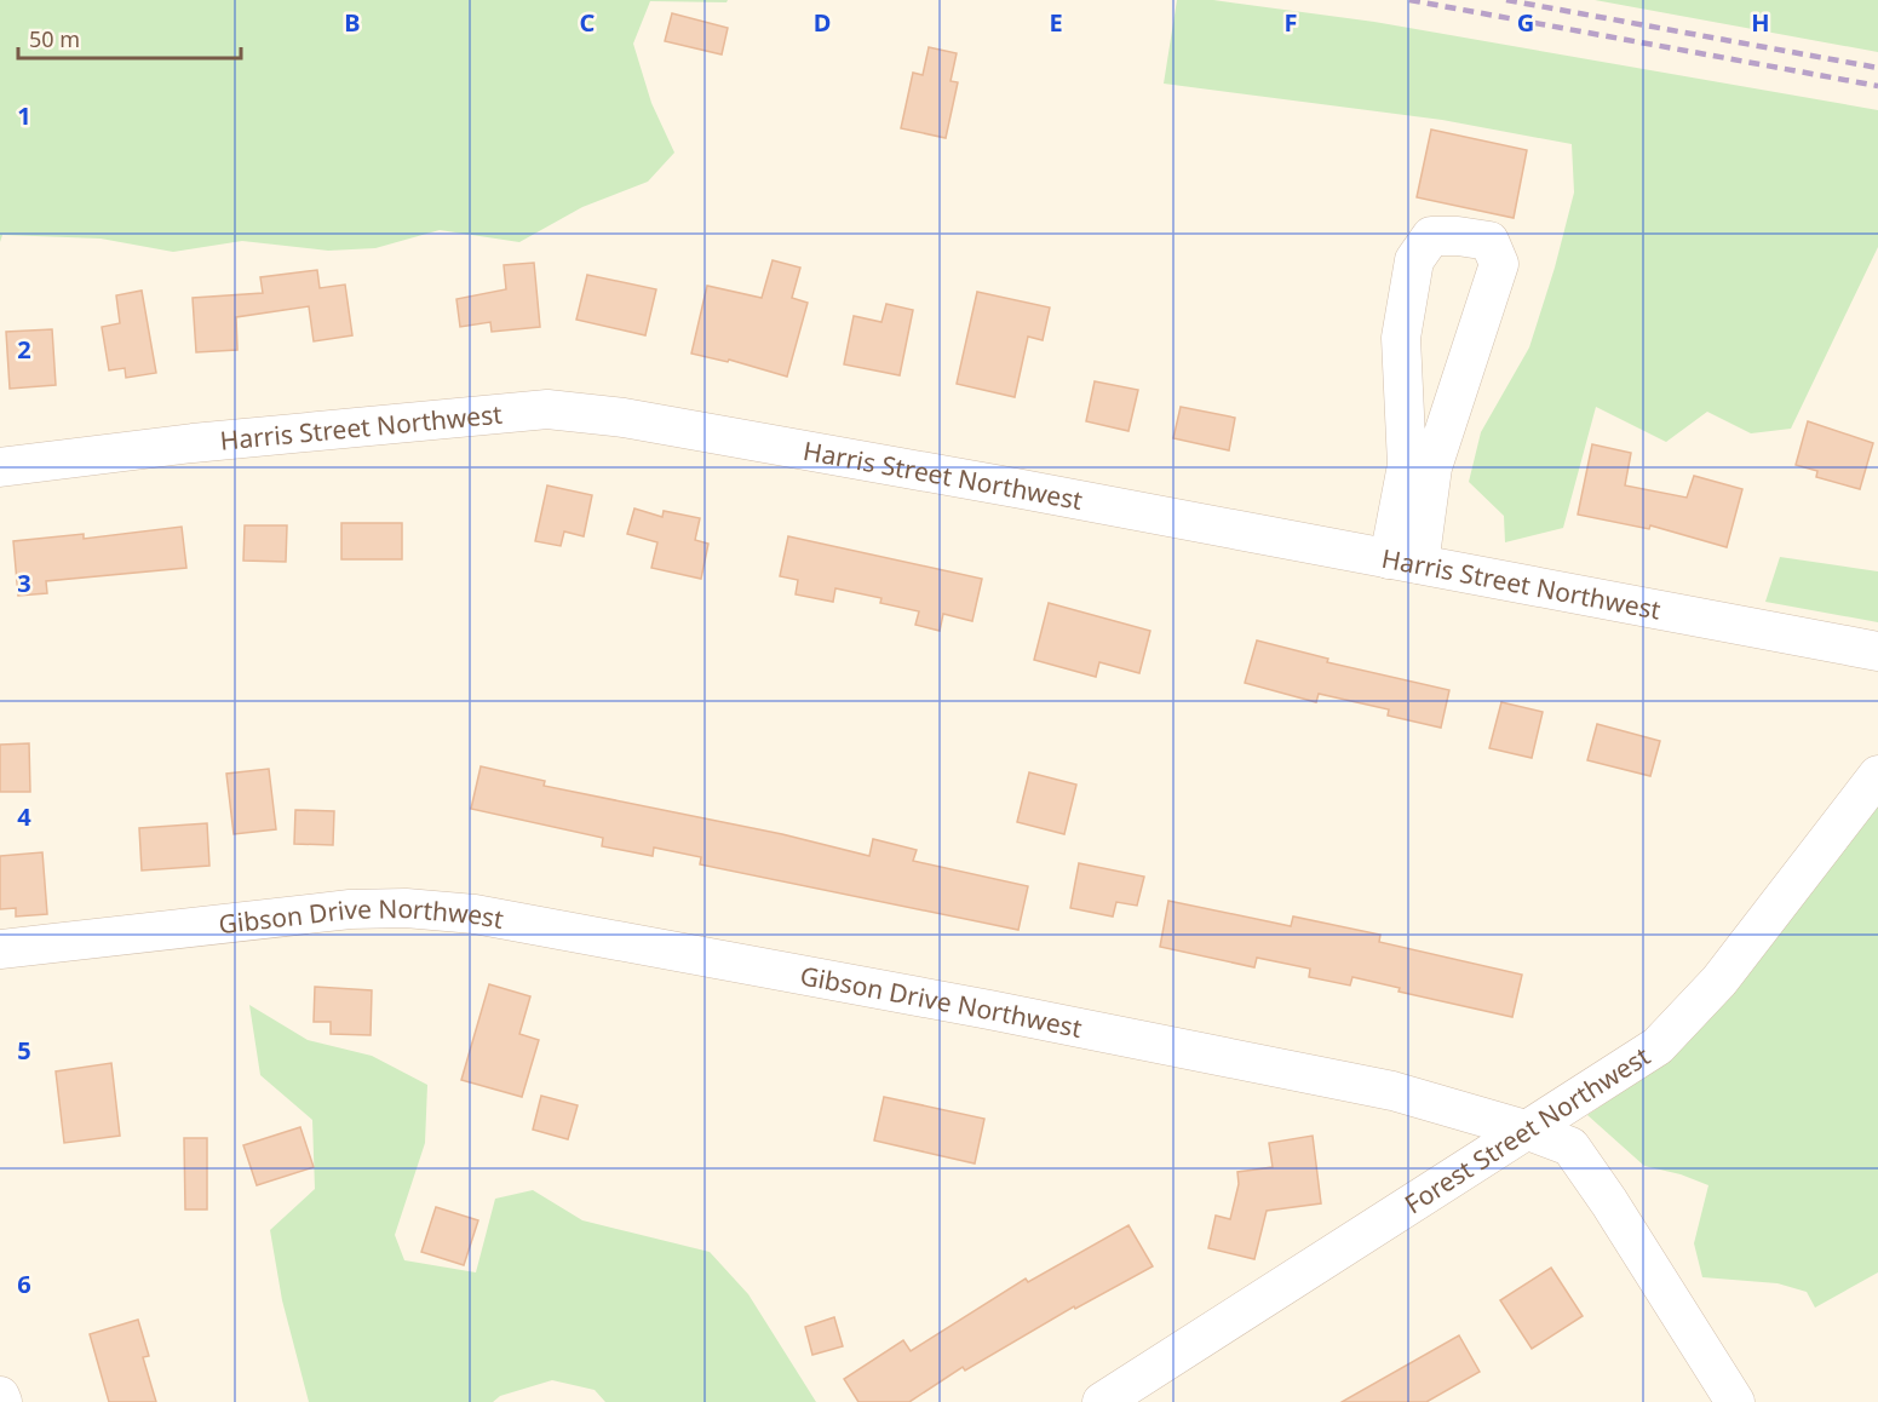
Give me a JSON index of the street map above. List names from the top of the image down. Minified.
{"streets":{"street":["Harris Street Northwest","Gibson Drive Northwest","Forest Street Northwest"]},"crossings":[["Gibson Drive Northwest","Forest Street Northwest"]],"scale_bar":"50 m","grid":{"columns":["B","C","D","E","F","G","H"],"rows":["1","2","3","4","5","6"]}}
